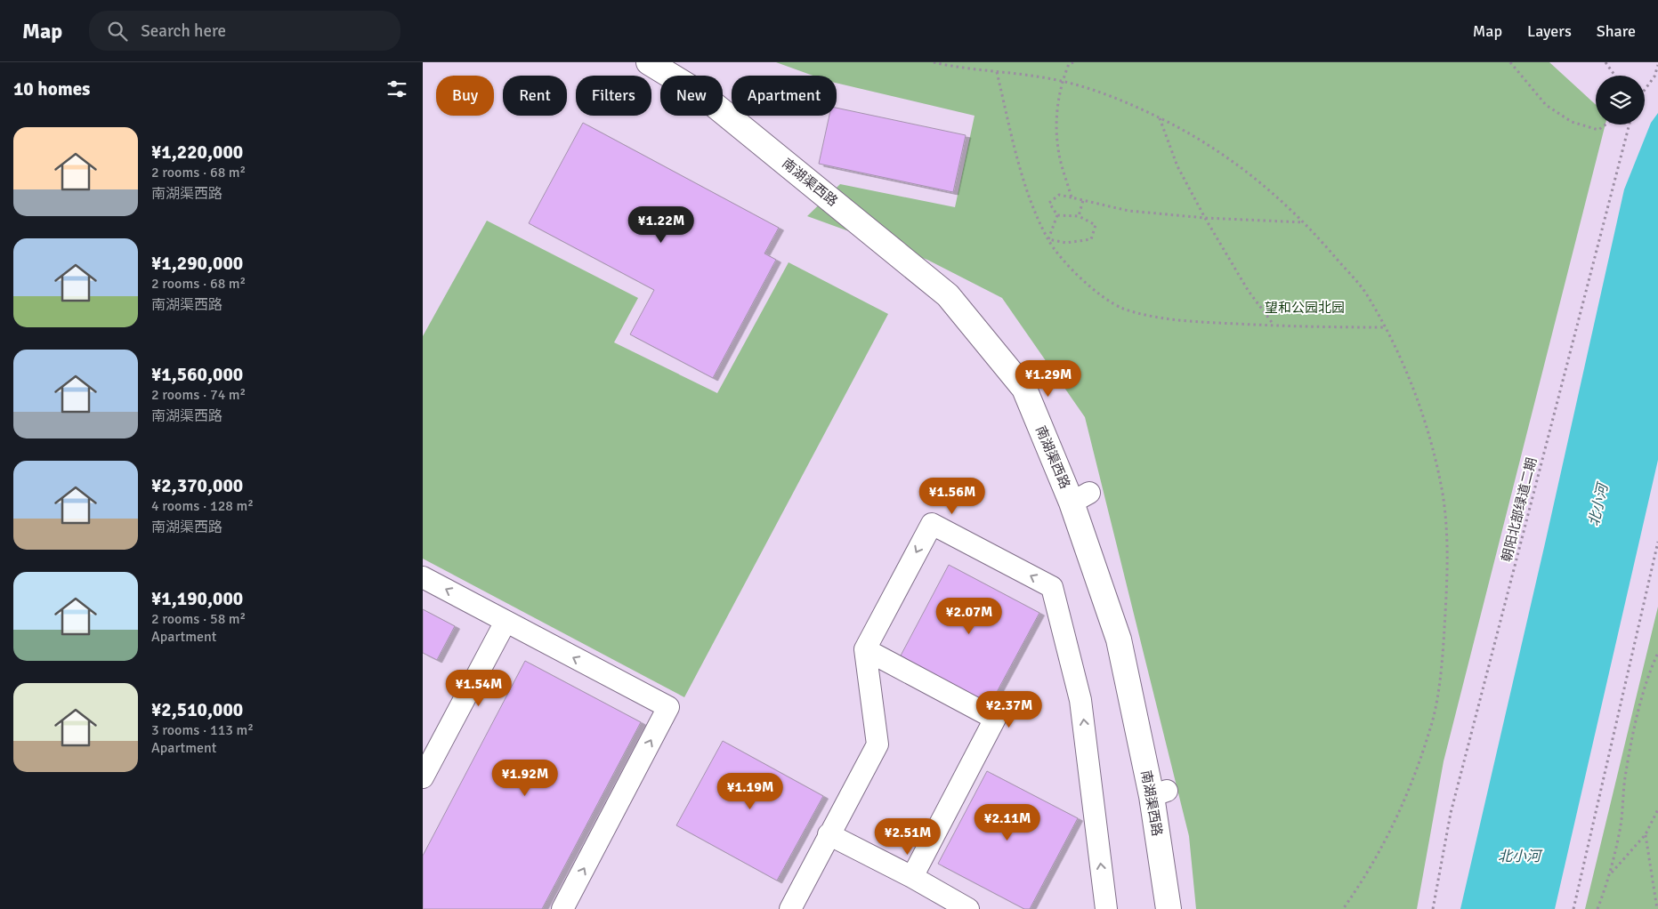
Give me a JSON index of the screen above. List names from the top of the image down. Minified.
{"streets":{"street":["南湖渠西路"],"path":["朝阳北部绿道二期"]},"water":["北小河"],"parks":["望和公园北园"],"page":{"header":"Map","search":"Search here","nav":["Map","Layers","Share"],"heading":"10 homes","chip":["Buy","Rent","Filters","New","Apartment"],"list":[{"name":"¥1,220,000","note":"2 rooms · 68 m² · 南湖渠西路"},{"name":"¥1,290,000","note":"2 rooms · 68 m² · 南湖渠西路"},{"name":"¥1,560,000","note":"2 rooms · 74 m² · 南湖渠西路"},{"name":"¥2,370,000","note":"4 rooms · 128 m² · 南湖渠西路"},{"name":"¥1,190,000","note":"2 rooms · 58 m² · Apartment"},{"name":"¥2,510,000","note":"3 rooms · 113 m² · Apartment"}],"price":["¥1.22M","¥1.29M","¥1.56M","¥2.07M","¥1.54M","¥2.37M","¥1.92M","¥1.19M","¥2.11M","¥2.51M"]}}
